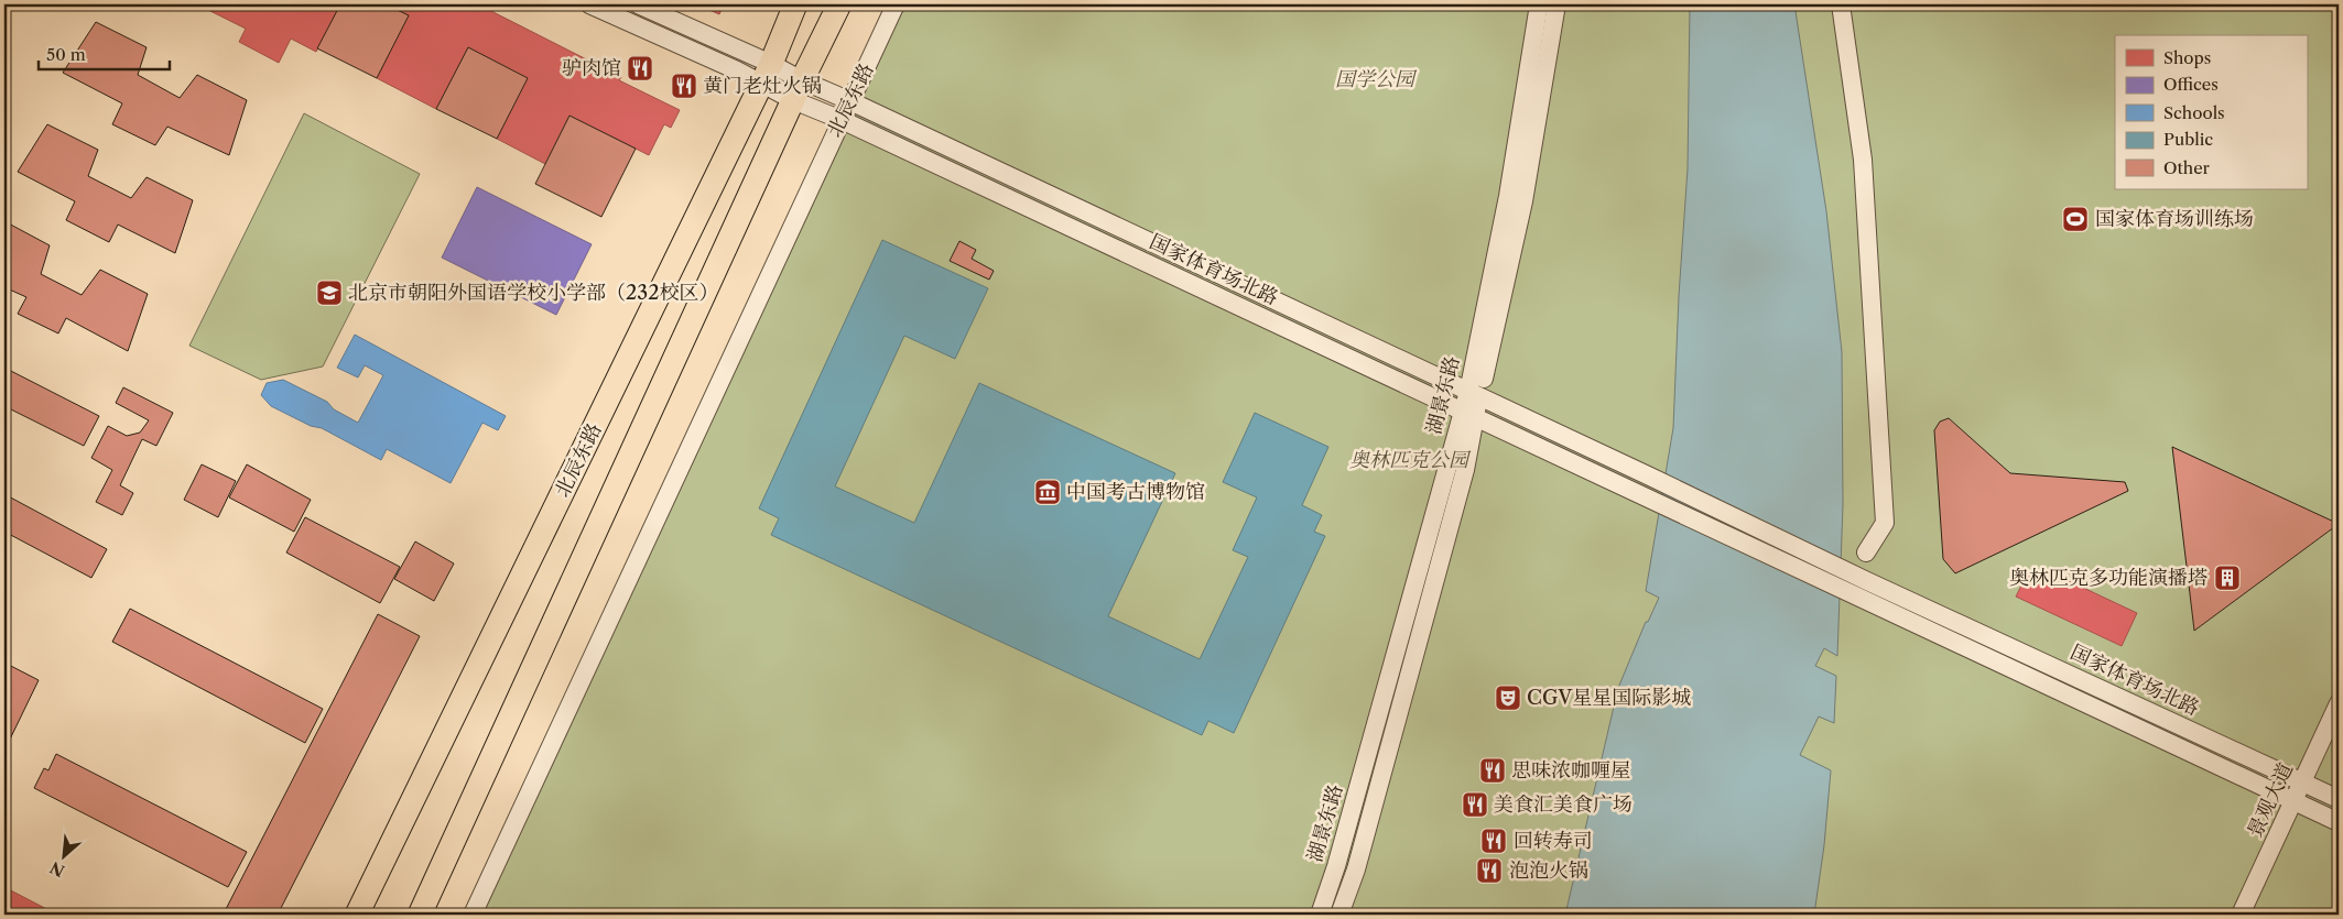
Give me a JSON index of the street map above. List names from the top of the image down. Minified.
{"streets":{"main road":["北辰东路"],"street":["国家体育场北路","湖景东路","景观大道"]},"crossings":[["北辰东路","国家体育场北路"],["国家体育场北路","湖景东路"],["国家体育场北路","景观大道"]],"parks":["国学公园","奥林匹克公园"],"places":{"restaurant":["驴肉馆","黄门老灶火锅","思味浓咖喱屋","美食汇美食广场","回转寿司","泡泡火锅"],"sports":["国家体育场训练场"],"school or university":["北京市朝阳外国语学校小学部（232校区）"],"museum":["中国考古博物馆"],"building":["奥林匹克多功能演播塔"],"theatre":["CGV星星国际影城"]},"legend":["Shops","Offices","Schools","Public","Other"],"scale_bar":"50 m","north":"bottom left"}
